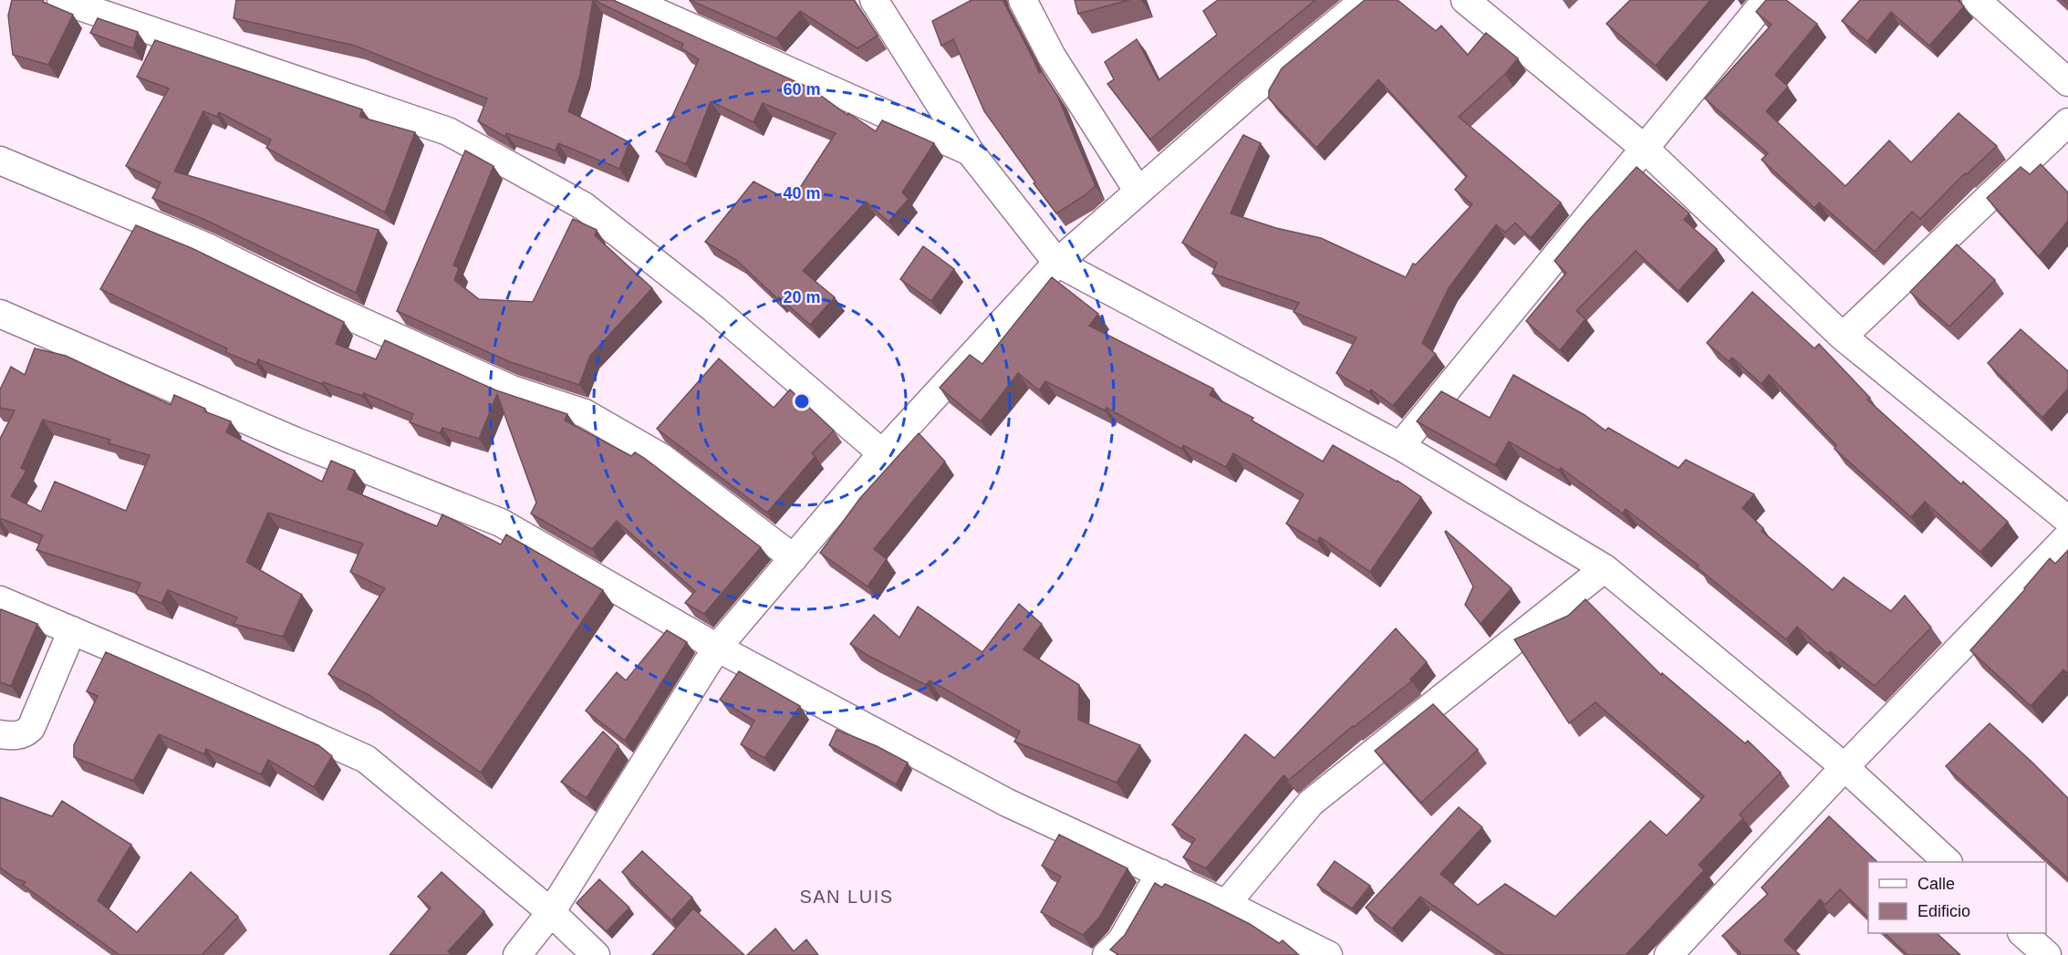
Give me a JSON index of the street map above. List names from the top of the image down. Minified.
{"districts":["SAN LUIS"],"legend":["Calle","Edificio"],"rings":["60 m","40 m","20 m"]}
